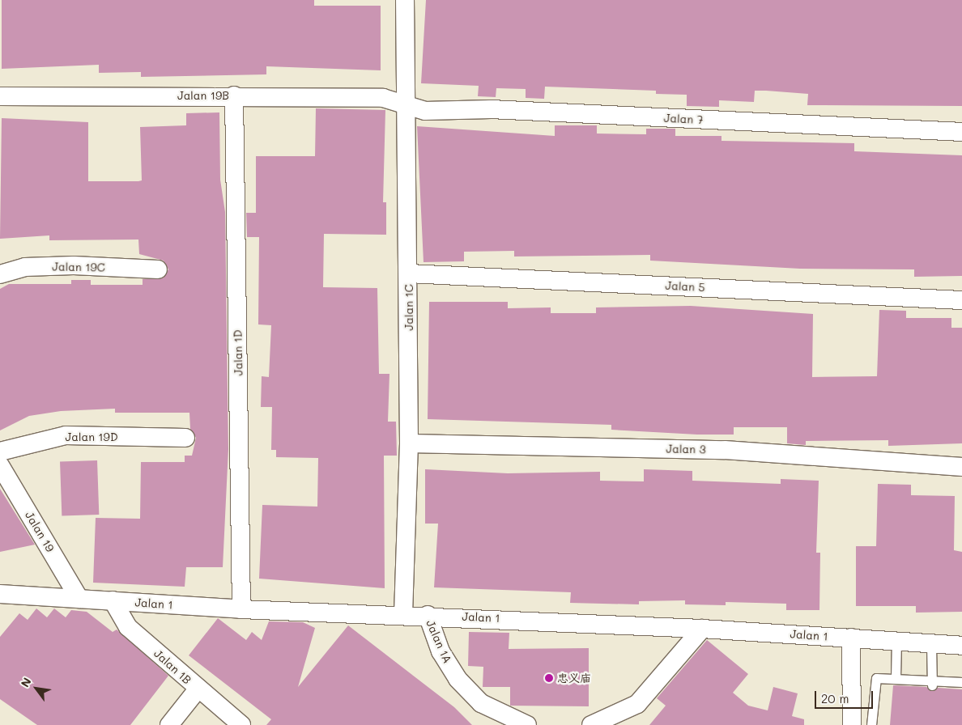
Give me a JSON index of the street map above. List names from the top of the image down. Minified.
{"streets":{"street":["Jalan 19B","Jalan 7","Jalan 19C","Jalan 5","Jalan 1C","Jalan 1D","Jalan 19D","Jalan 3","Jalan 19","Jalan 1","Jalan 1A","Jalan 1B"]},"crossings":[["Jalan 19B","Jalan 7"],["Jalan 19B","Jalan 1C"],["Jalan 19B","Jalan 1D"],["Jalan 7","Jalan 1C"],["Jalan 5","Jalan 1C"],["Jalan 1C","Jalan 3"],["Jalan 1C","Jalan 1"],["Jalan 1D","Jalan 1"],["Jalan 19","Jalan 1"],["Jalan 1","Jalan 1A"],["Jalan 1","Jalan 1B"]],"places":["忠义庙"],"scale_bar":"20 m","north":"top left"}
